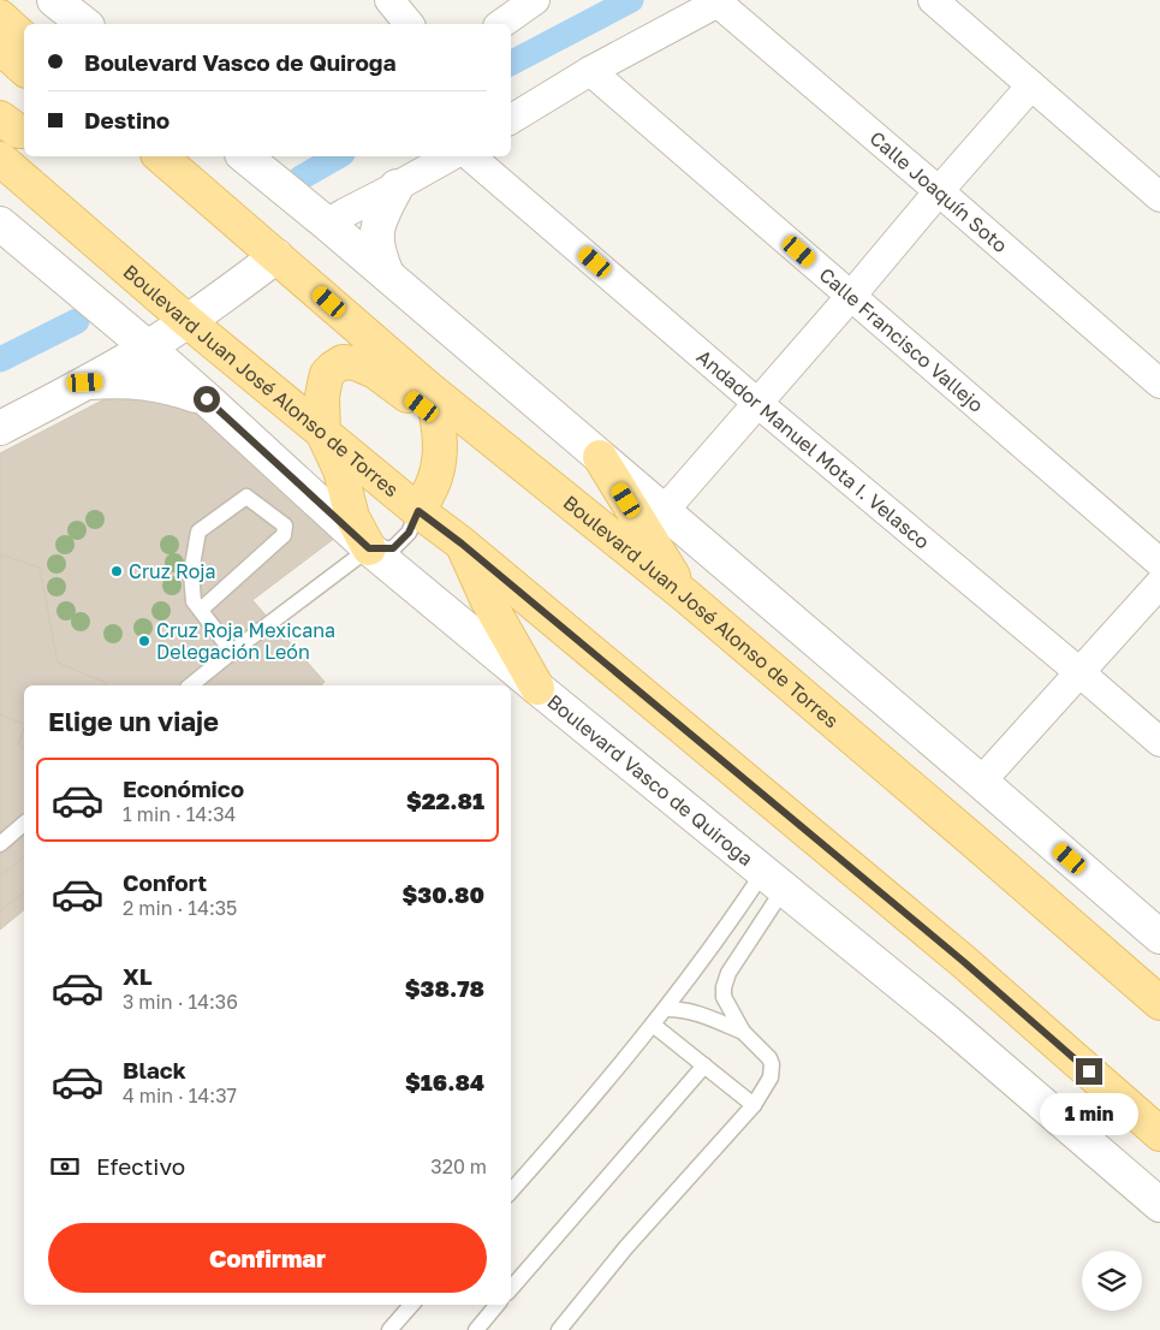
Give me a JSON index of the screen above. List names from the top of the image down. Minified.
{"streets":{"main road":["Boulevard Juan José Alonso de Torres"],"street":["Calle Joaquín Soto","Calle Francisco Vallejo","Andador Manuel Mota I. Velasco","Boulevard Vasco de Quiroga"]},"places":["Cruz Roja","Cruz Roja Mexicana Delegación León"],"page":{"banner":["Boulevard Vasco de Quiroga","Destino"],"heading":"Elige un viaje","list":[{"name":"Económico","note":"1 min · 14:34","value":"$22.81"},{"name":"Confort","note":"2 min · 14:35","value":"$30.80"},{"name":"XL","note":"3 min · 14:36","value":"$38.78"},{"name":"Black","note":"4 min · 14:37","value":"$16.84"}],"bubble":"1 min","pay":["Efectivo","320 m"],"buttons":"Confirmar"}}
